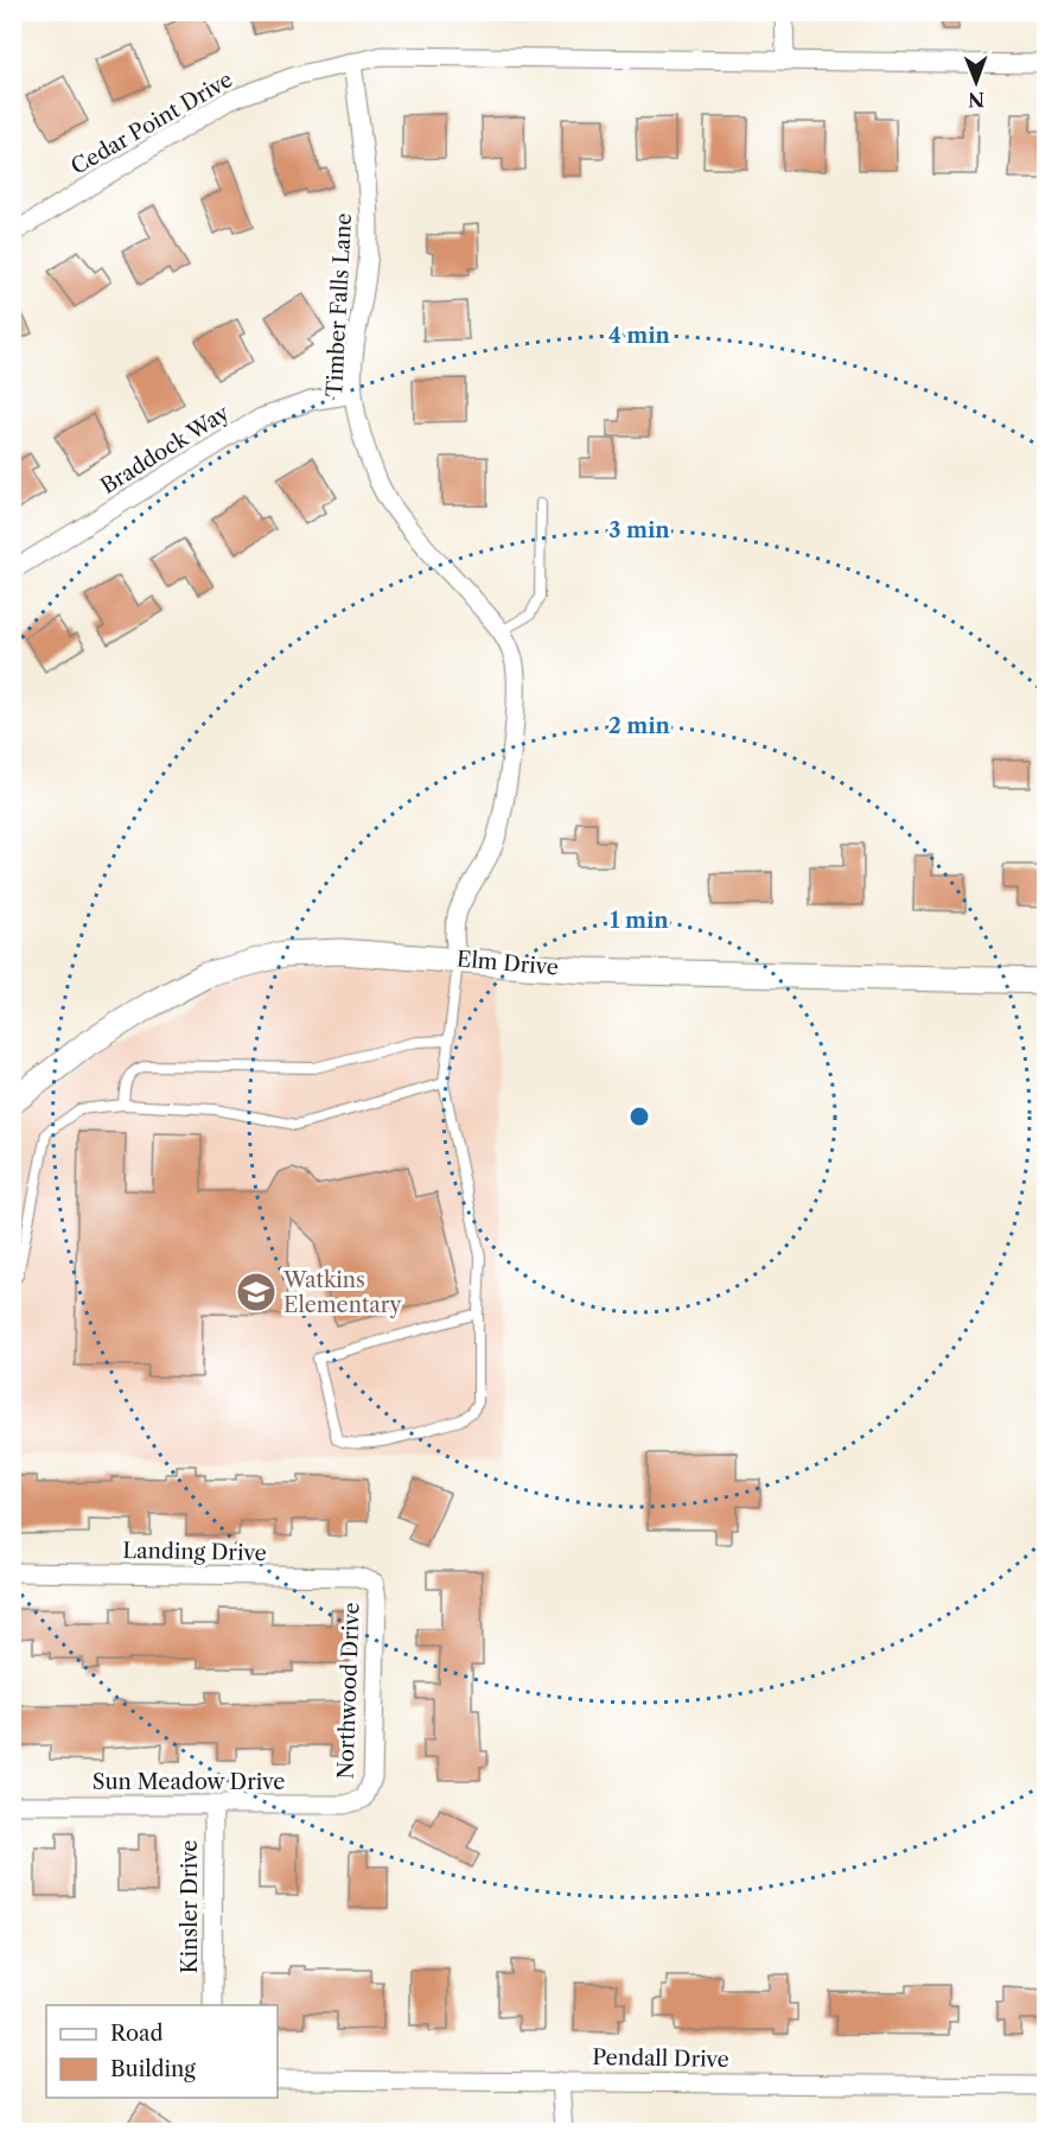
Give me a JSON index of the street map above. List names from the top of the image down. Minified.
{"streets":{"street":["Cedar Point Drive","Timber Falls Lane","Braddock Way","Elm Drive","Landing Drive","Northwood Drive","Sun Meadow Drive","Kinsler Drive","Pendall Drive"]},"crossings":[["Cedar Point Drive","Timber Falls Lane"],["Timber Falls Lane","Braddock Way"],["Timber Falls Lane","Elm Drive"],["Landing Drive","Northwood Drive"],["Northwood Drive","Sun Meadow Drive"],["Sun Meadow Drive","Kinsler Drive"]],"places":{"school or university":["Watkins Elementary"]},"legend":["Road","Building"],"north":"bottom","rings":["4 min","3 min","2 min","1 min"]}
